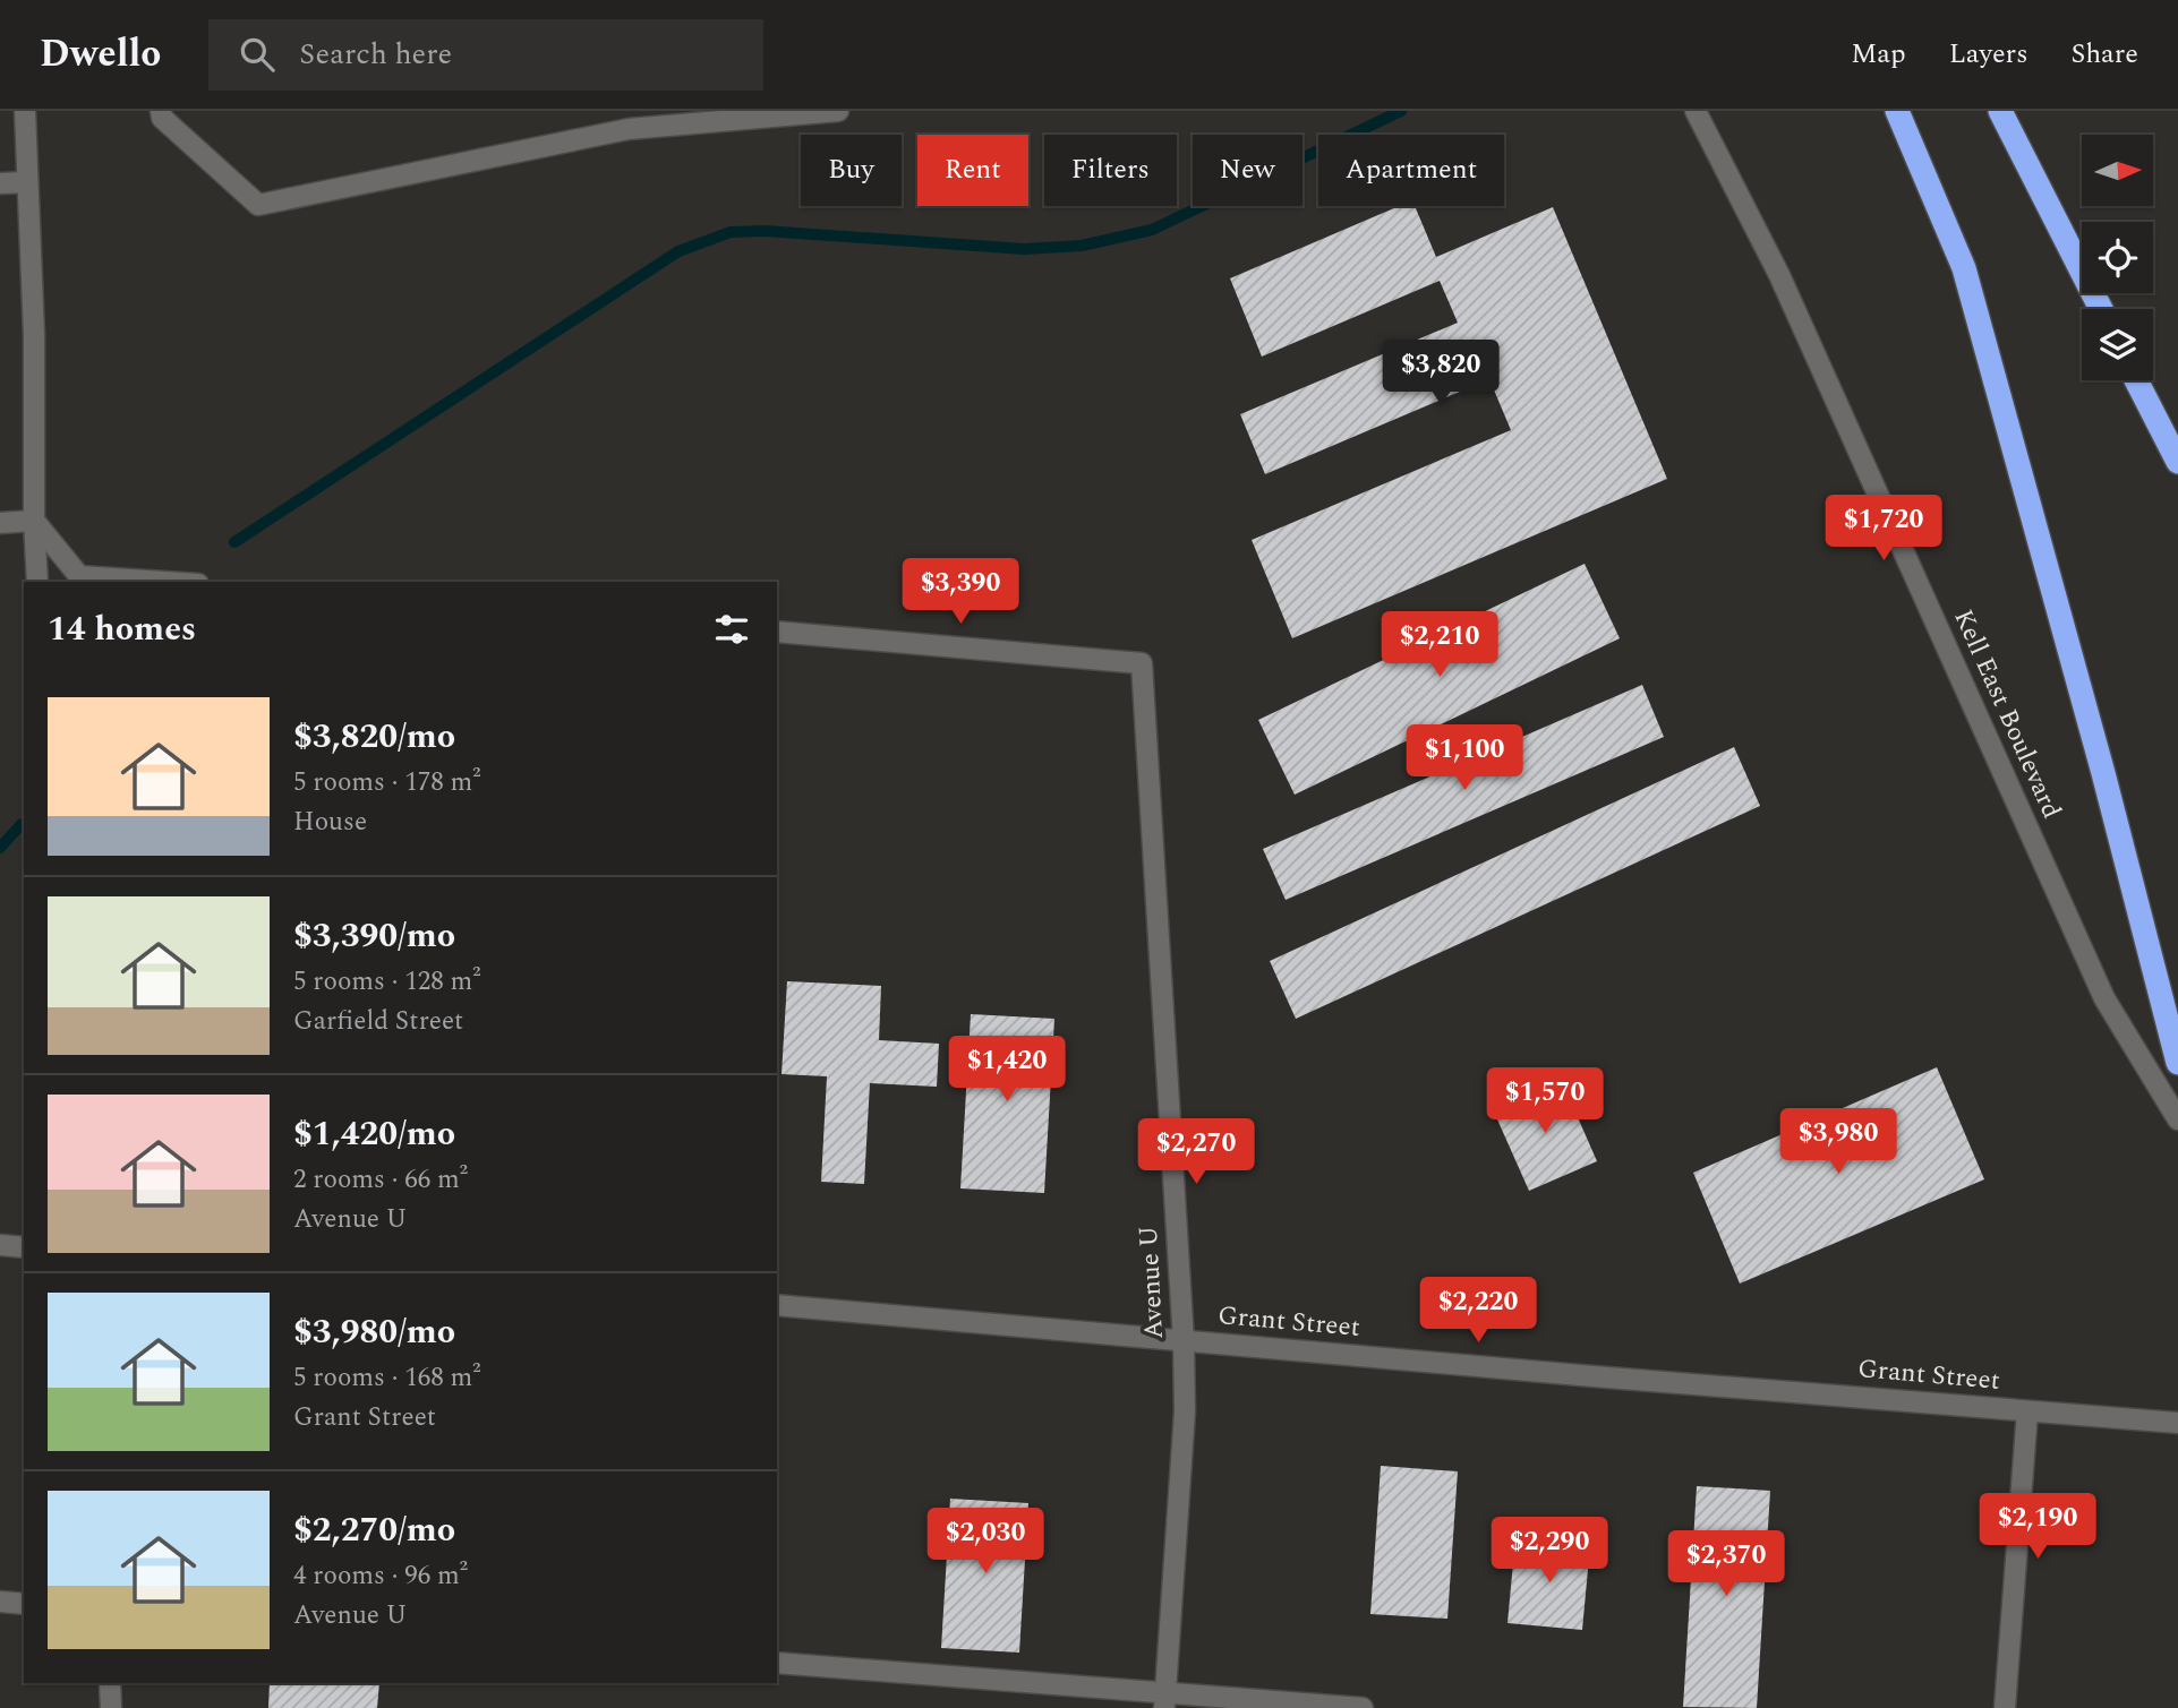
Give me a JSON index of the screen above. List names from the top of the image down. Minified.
{"streets":{"street":["Kell East Boulevard","Avenue U","Grant Street"]},"crossings":[["Avenue U","Grant Street"]],"north":"right","page":{"header":"Dwello","search":"Search here","nav":["Map","Layers","Share"],"chip":["Buy","Rent","Filters","New","Apartment"],"price":["$3,820","$1,720","$3,390","$2,210","$1,100","$1,420","$1,570","$3,980","$2,270","$2,220","$2,190","$2,030","$2,290","$2,370"],"heading":"14 homes","list":[{"name":"$3,820/mo","note":"5 rooms · 178 m² · House"},{"name":"$3,390/mo","note":"5 rooms · 128 m² · Garfield Street"},{"name":"$1,420/mo","note":"2 rooms · 66 m² · Avenue U"},{"name":"$3,980/mo","note":"5 rooms · 168 m² · Grant Street"},{"name":"$2,270/mo","note":"4 rooms · 96 m² · Avenue U"}]}}
